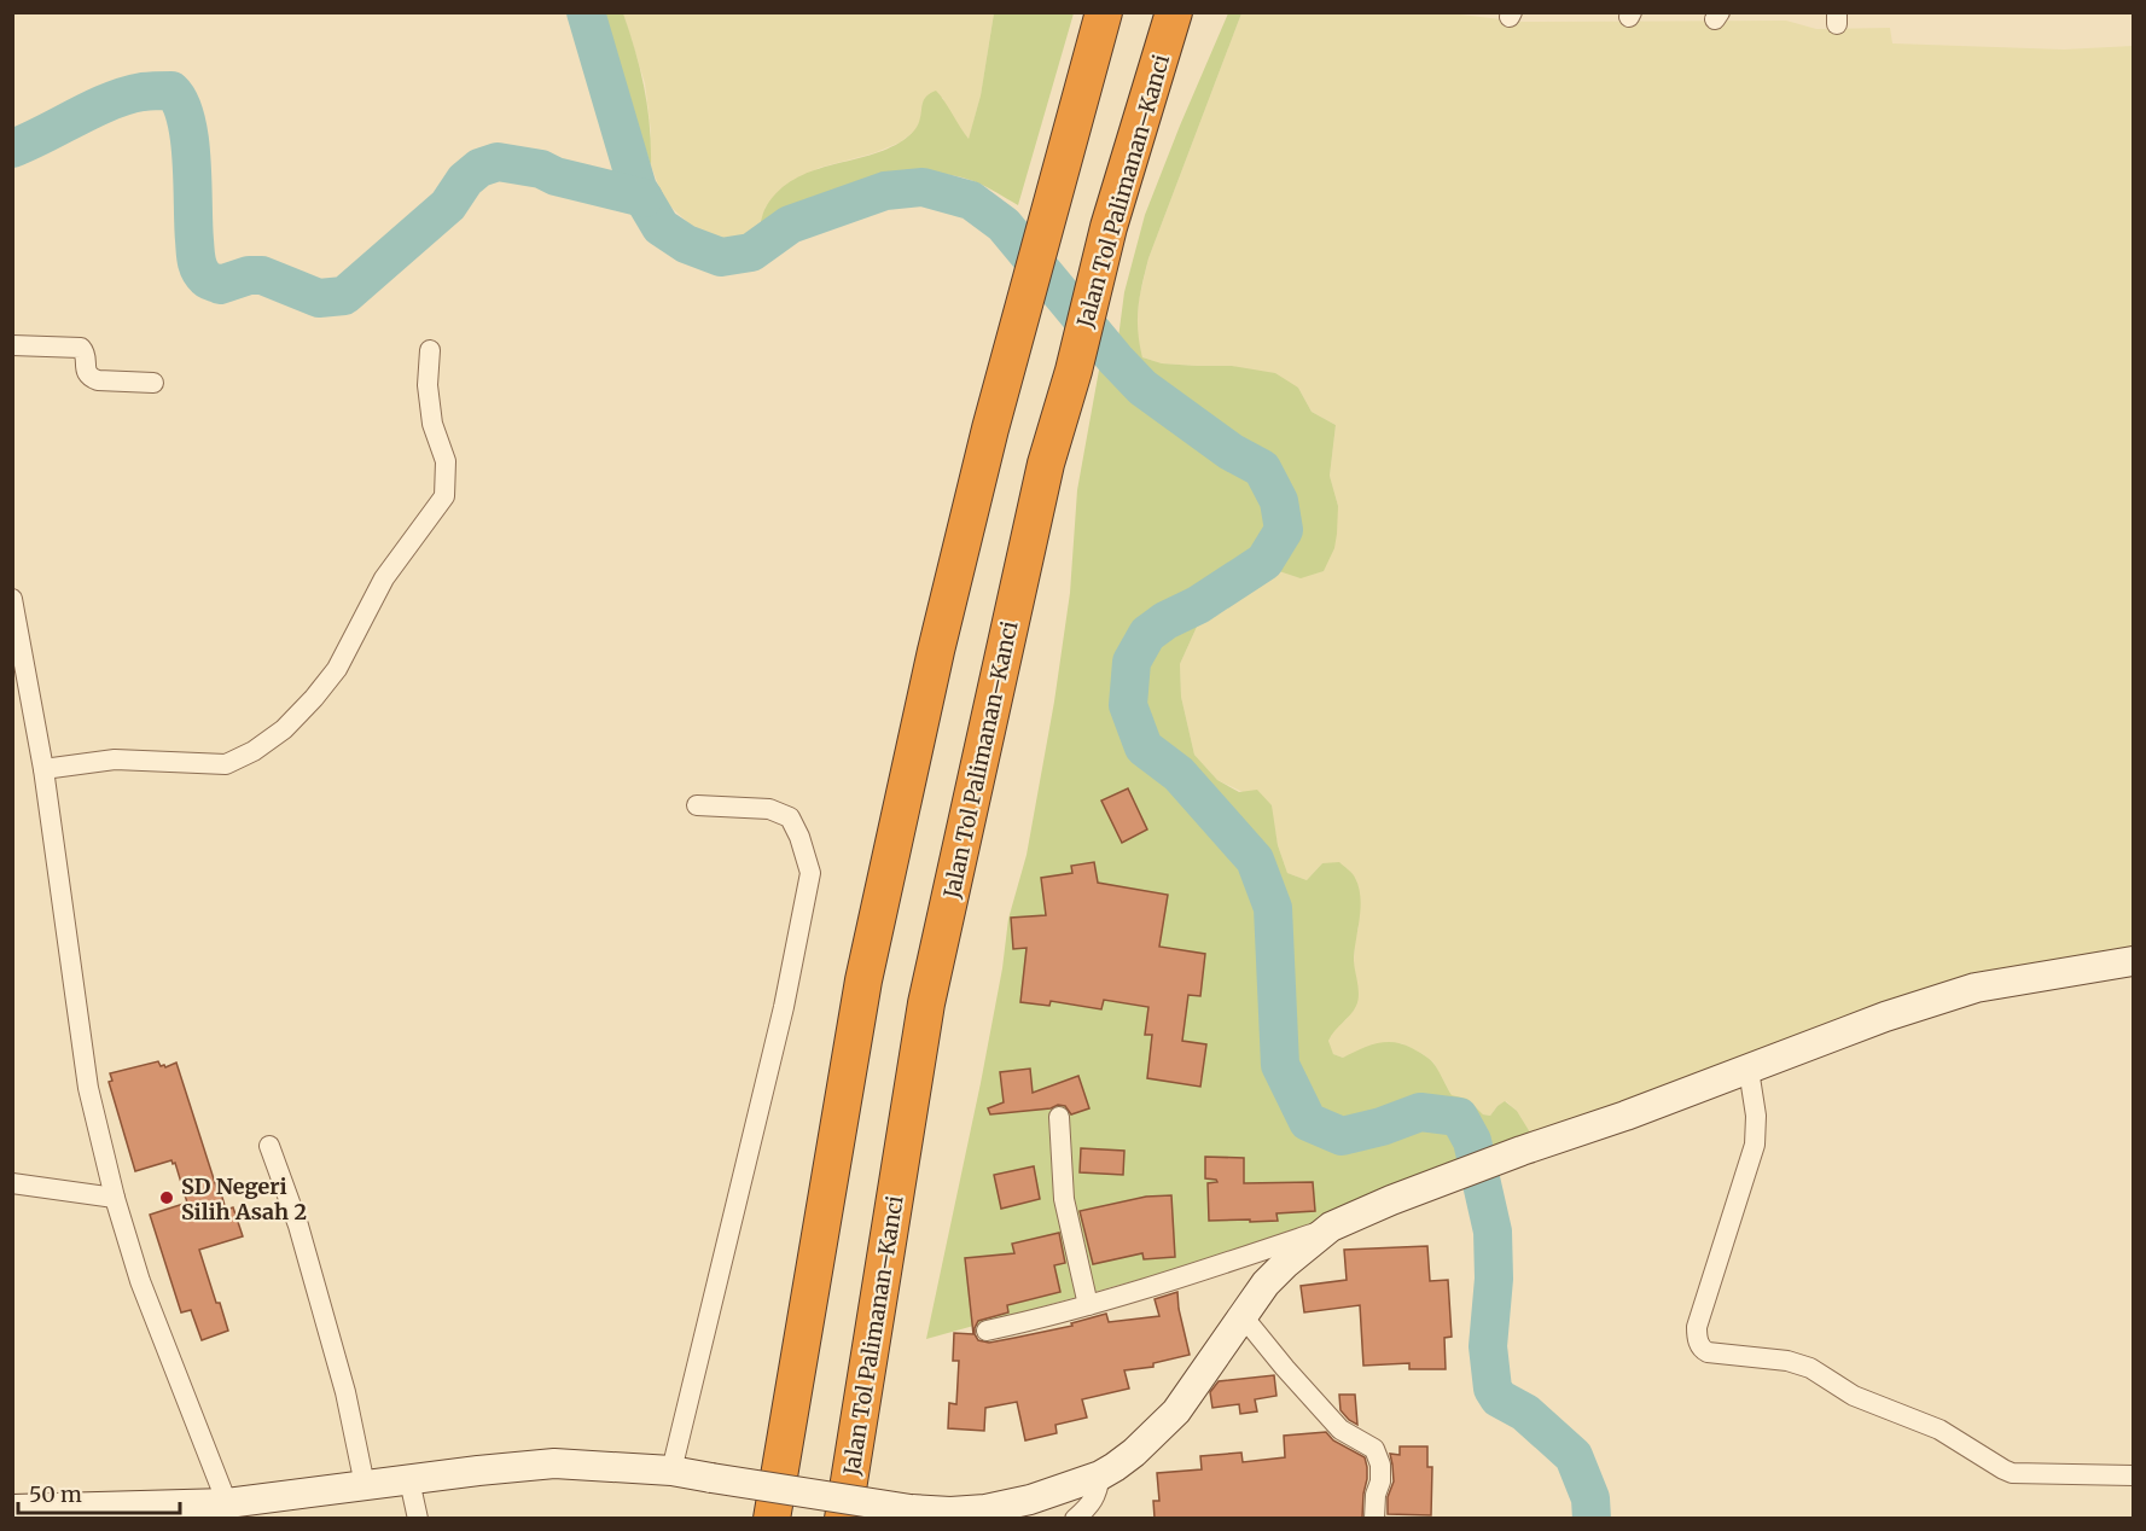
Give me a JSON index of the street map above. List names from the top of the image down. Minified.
{"streets":{"highway":["Jalan Tol Palimanan–Kanci"]},"places":["SD Negeri Silih Asah 2"],"scale_bar":"50 m"}
